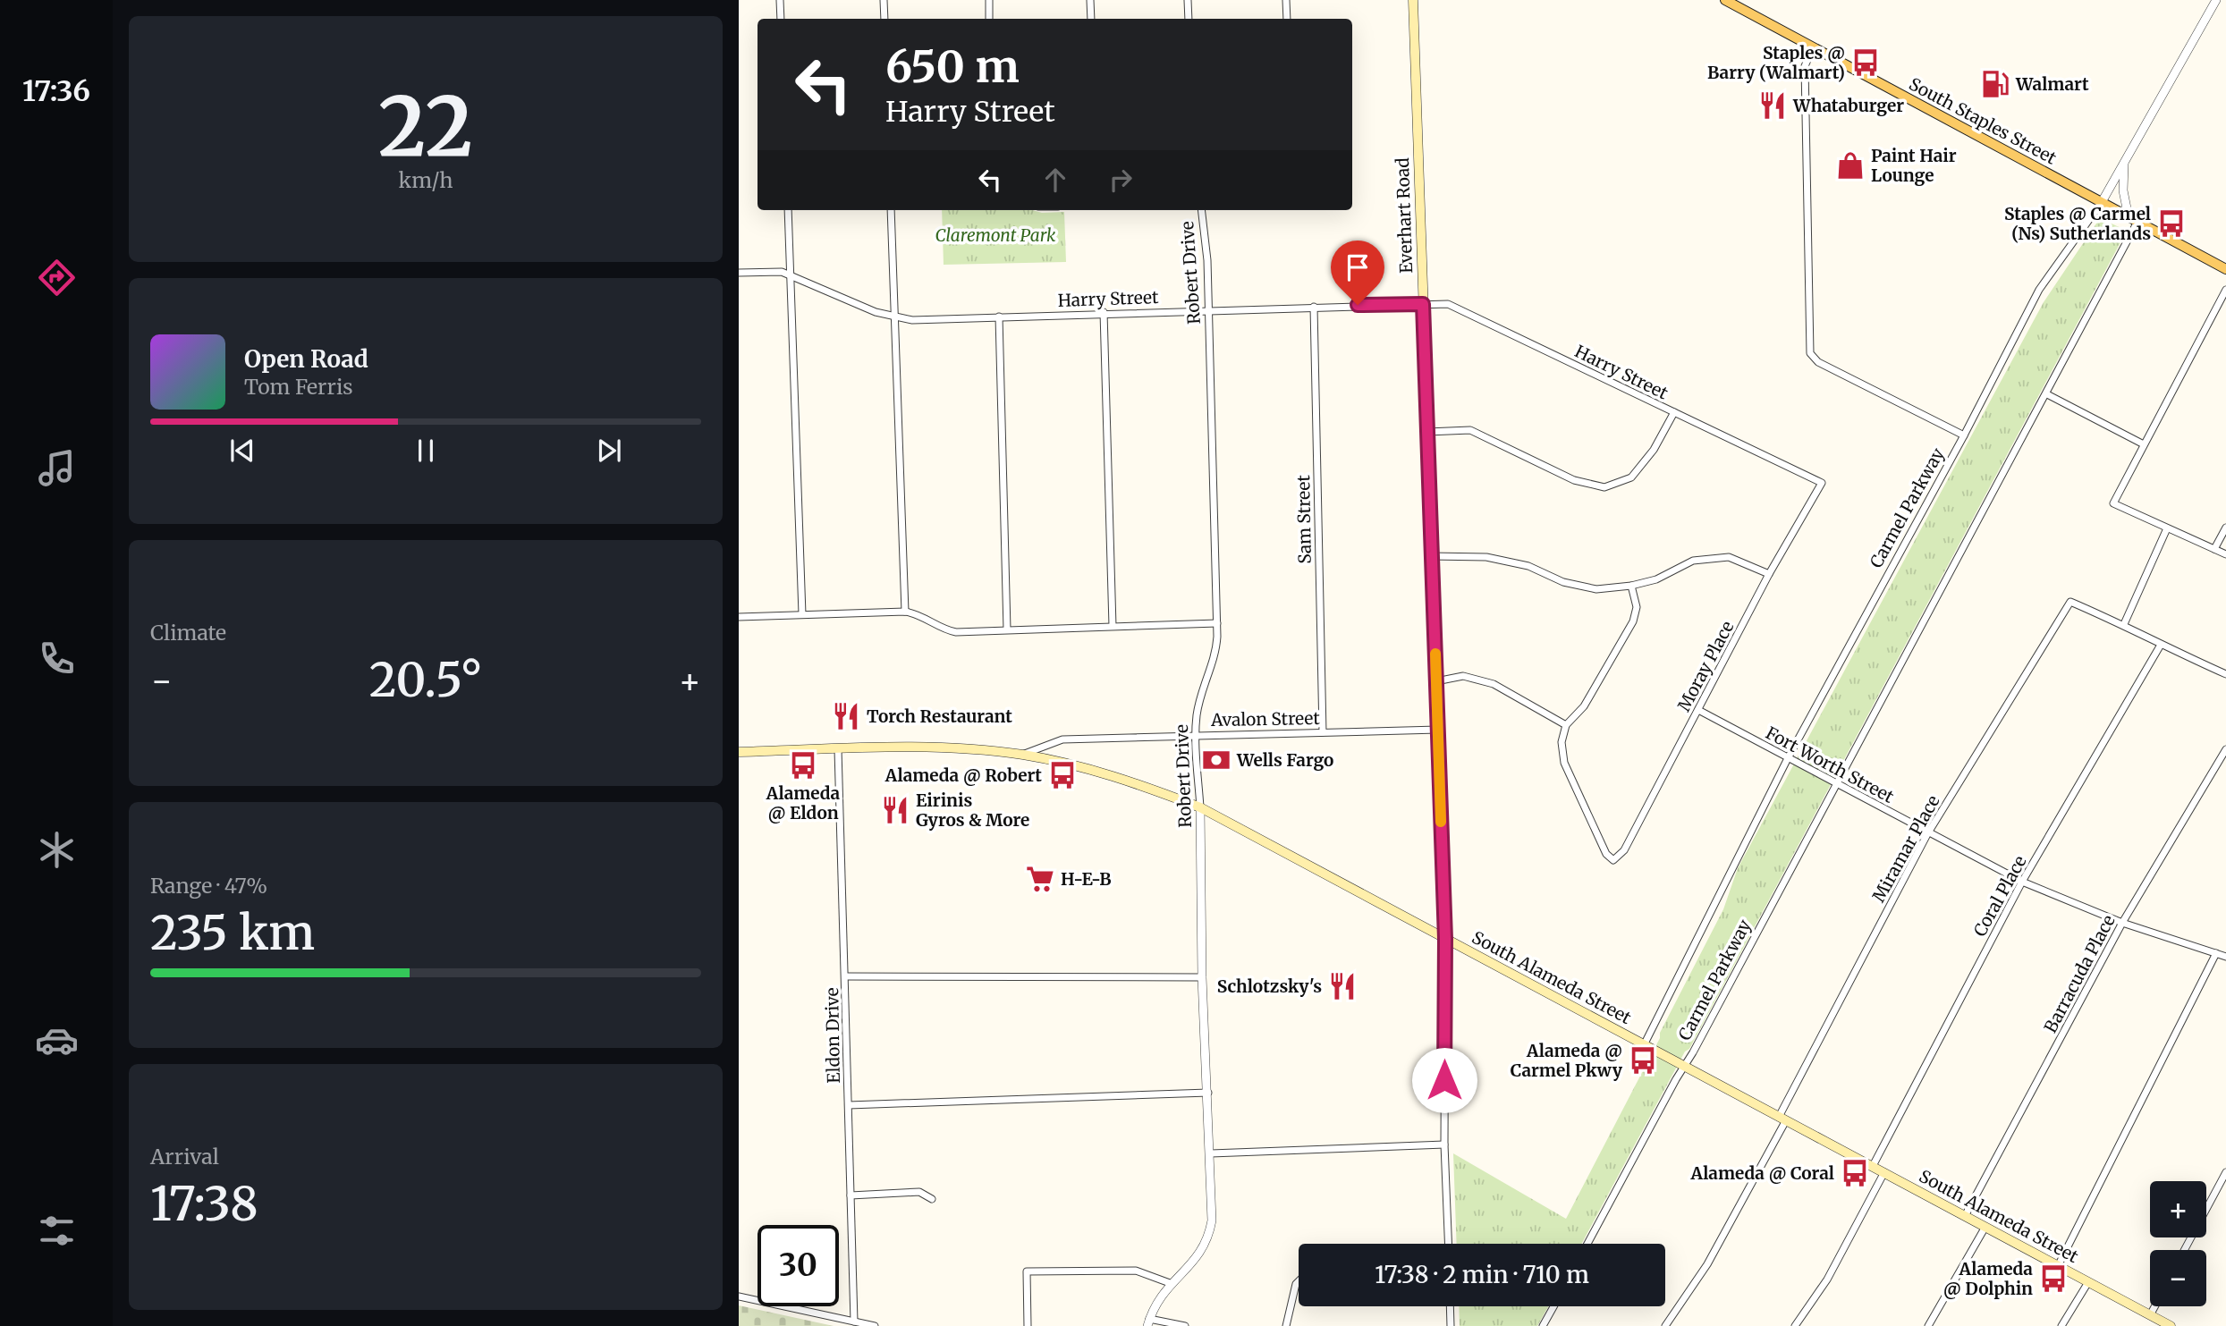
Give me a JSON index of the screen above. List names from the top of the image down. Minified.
{"streets":{"main road":["South Staples Street","Everhart Road","South Alameda Street"],"street":["Robert Drive","Harry Street","Carmel Parkway","Sam Street","Moray Place","Avalon Street","Fort Worth Street","Miramar Place","Coral Place","Barracuda Place","Eldon Drive"]},"crossings":[["South Staples Street","Carmel Parkway"],["Everhart Road","Harry Street"],["Everhart Road","Avalon Street"],["Everhart Road","South Alameda Street"],["Robert Drive","Harry Street"],["Robert Drive","Avalon Street"],["Robert Drive","South Alameda Street"],["Harry Street","Sam Street"],["Harry Street","Moray Place"],["Carmel Parkway","Fort Worth Street"],["Carmel Parkway","South Alameda Street"],["Sam Street","Avalon Street"],["Moray Place","Fort Worth Street"],["Avalon Street","South Alameda Street"],["Fort Worth Street","Miramar Place"],["Fort Worth Street","Coral Place"],["Fort Worth Street","Barracuda Place"],["Miramar Place","South Alameda Street"],["Coral Place","South Alameda Street"],["Barracuda Place","South Alameda Street"],["South Alameda Street","Eldon Drive"]],"parks":["Claremont Park"],"places":{"bus stop":["Staples @ Barry (Walmart)","Staples @ Carmel (Ns) Sutherlands","Alameda @ Eldon","Alameda @ Robert","Alameda @ Carmel Pkwy","Alameda @ Coral","Alameda @ Dolphin"],"fuel station":["Walmart"],"restaurant":["Whataburger","Torch Restaurant","Eirinis Gyros & More","Schlotzsky's"],"shop":["Paint Hair Lounge"],"bank":["Wells Fargo"],"supermarket":["H-E-B"]},"page":{"tabs":"17:36","tile":[["22","km/h"],"Climate",["Range · 47%","235 km"],["Arrival","17:38"]],"turn":["650 m","Harry Street"],"song":["Open Road","Tom Ferris"],"heat":["−","20.5°","+"],"map_buttons":["+","−"],"limit":"30","trip":"17:38 · 2 min · 710 m"}}
